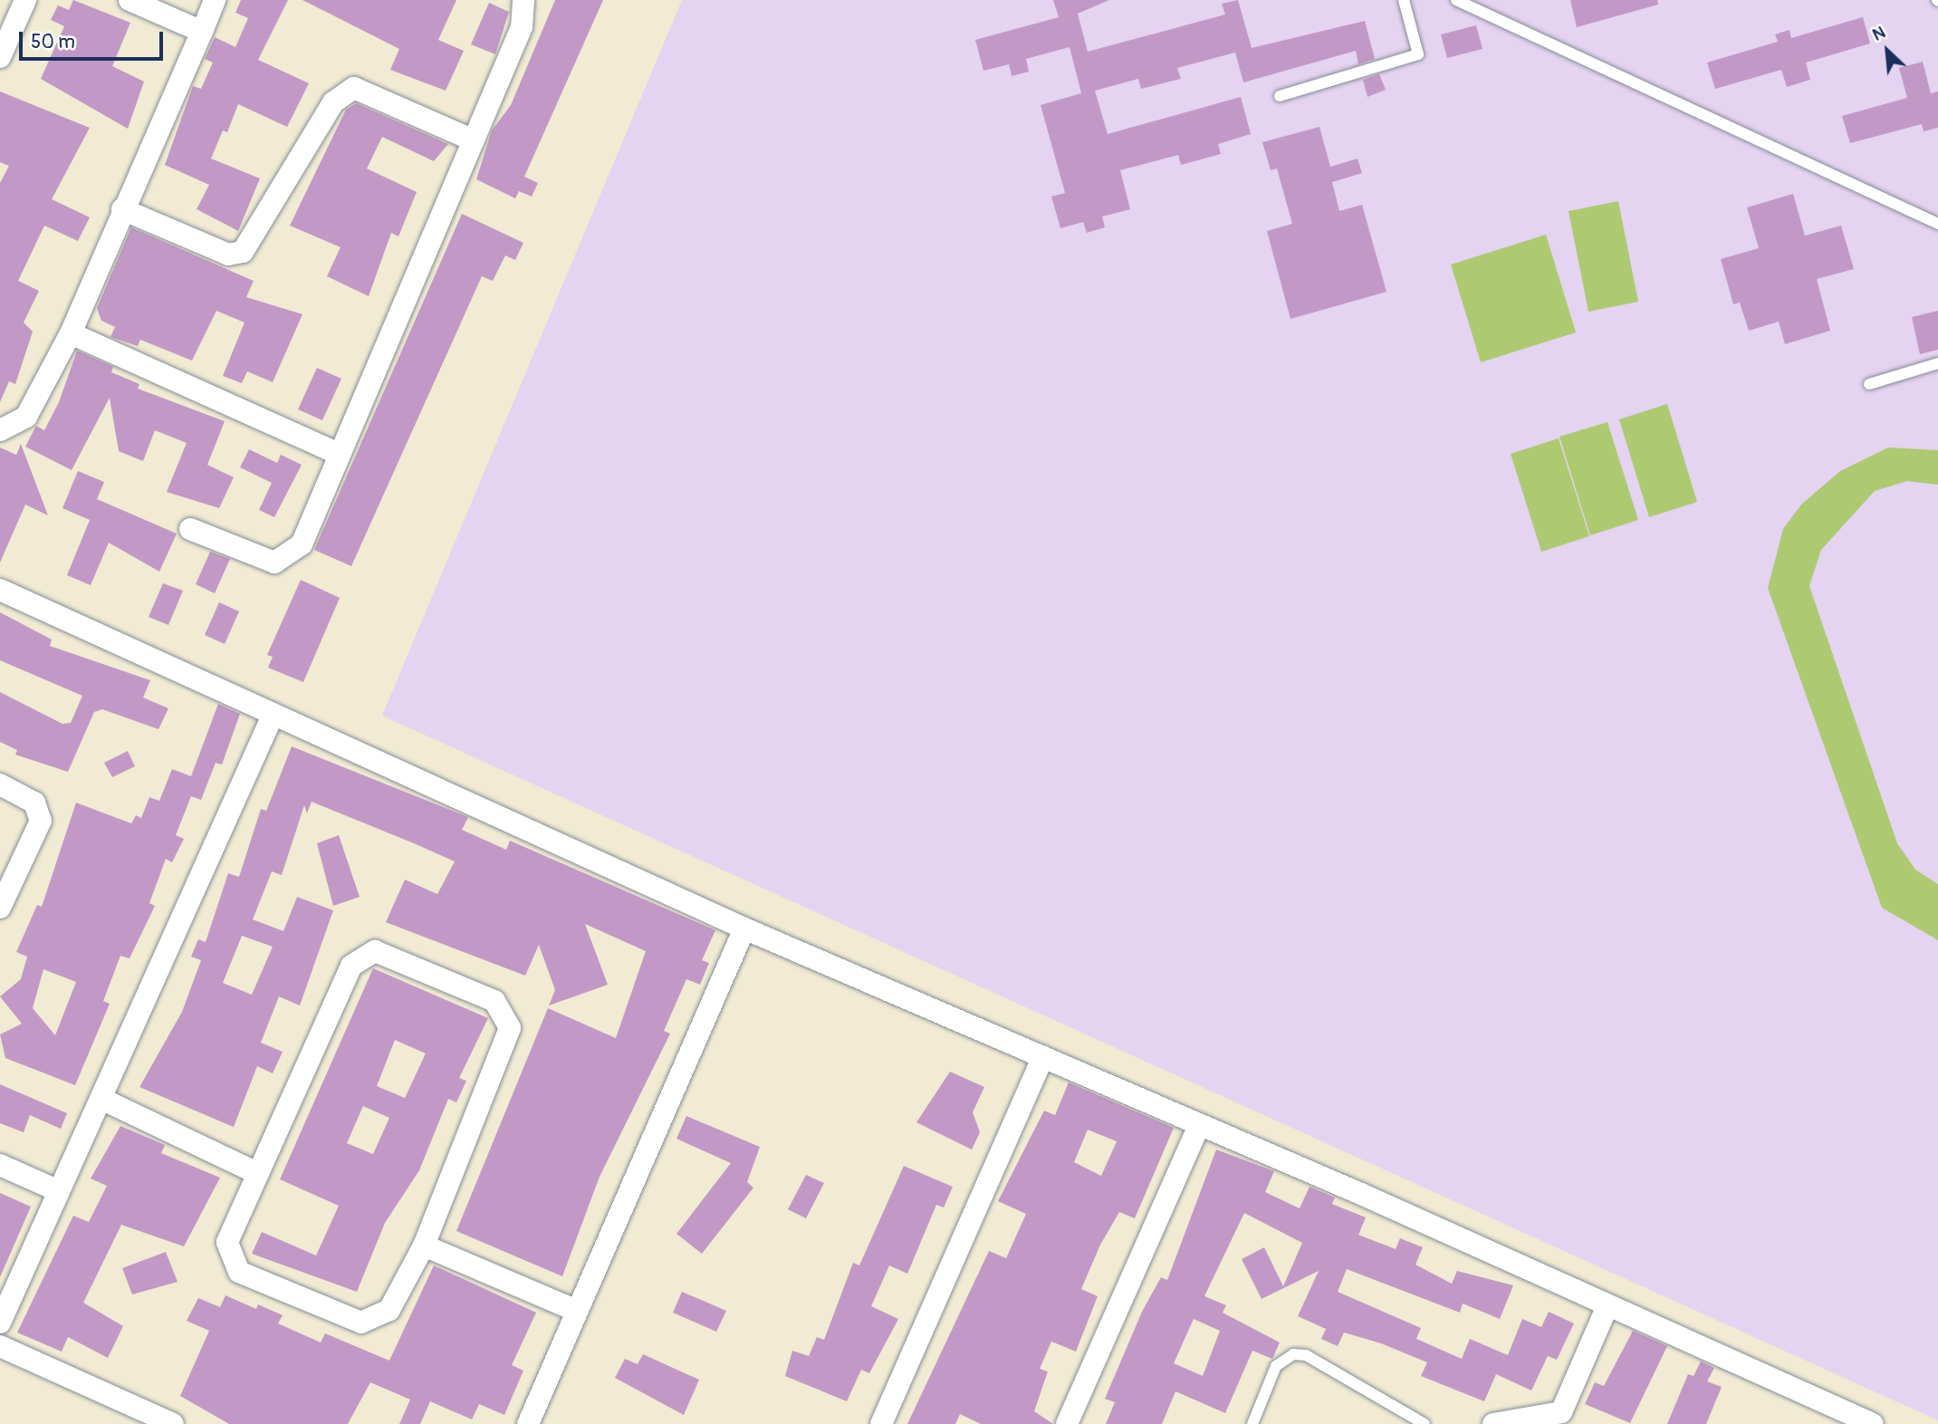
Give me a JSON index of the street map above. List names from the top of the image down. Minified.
{"scale_bar":"50 m","north":"top left"}
